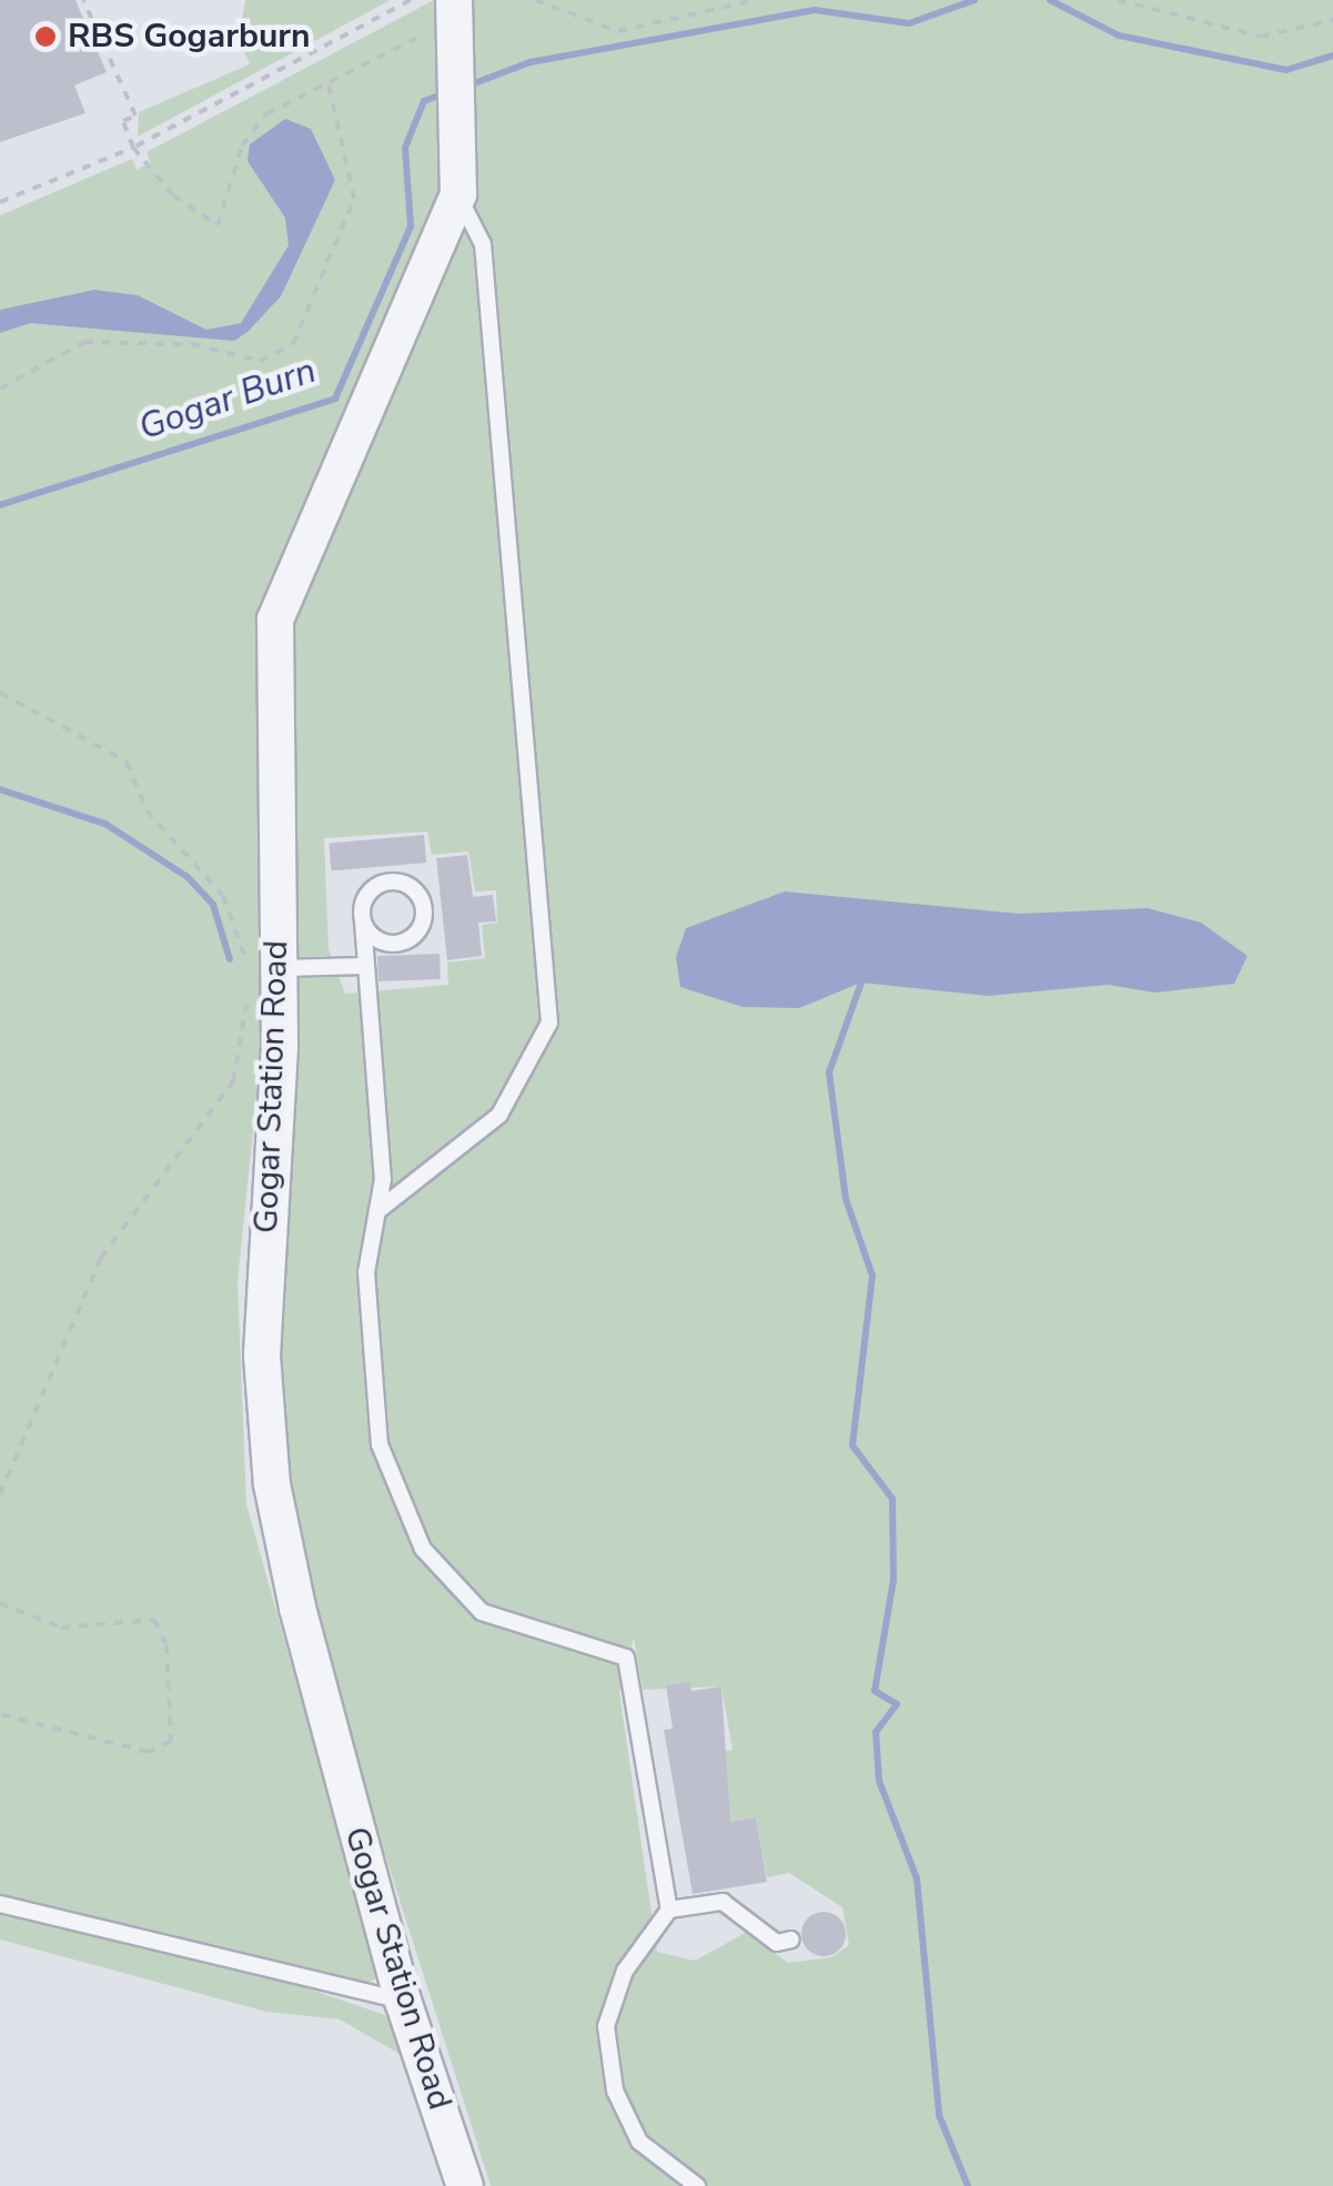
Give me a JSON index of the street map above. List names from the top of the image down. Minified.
{"streets":{"street":["Gogar Station Road"]},"water":["Gogar Burn"],"places":["RBS Gogarburn"]}
